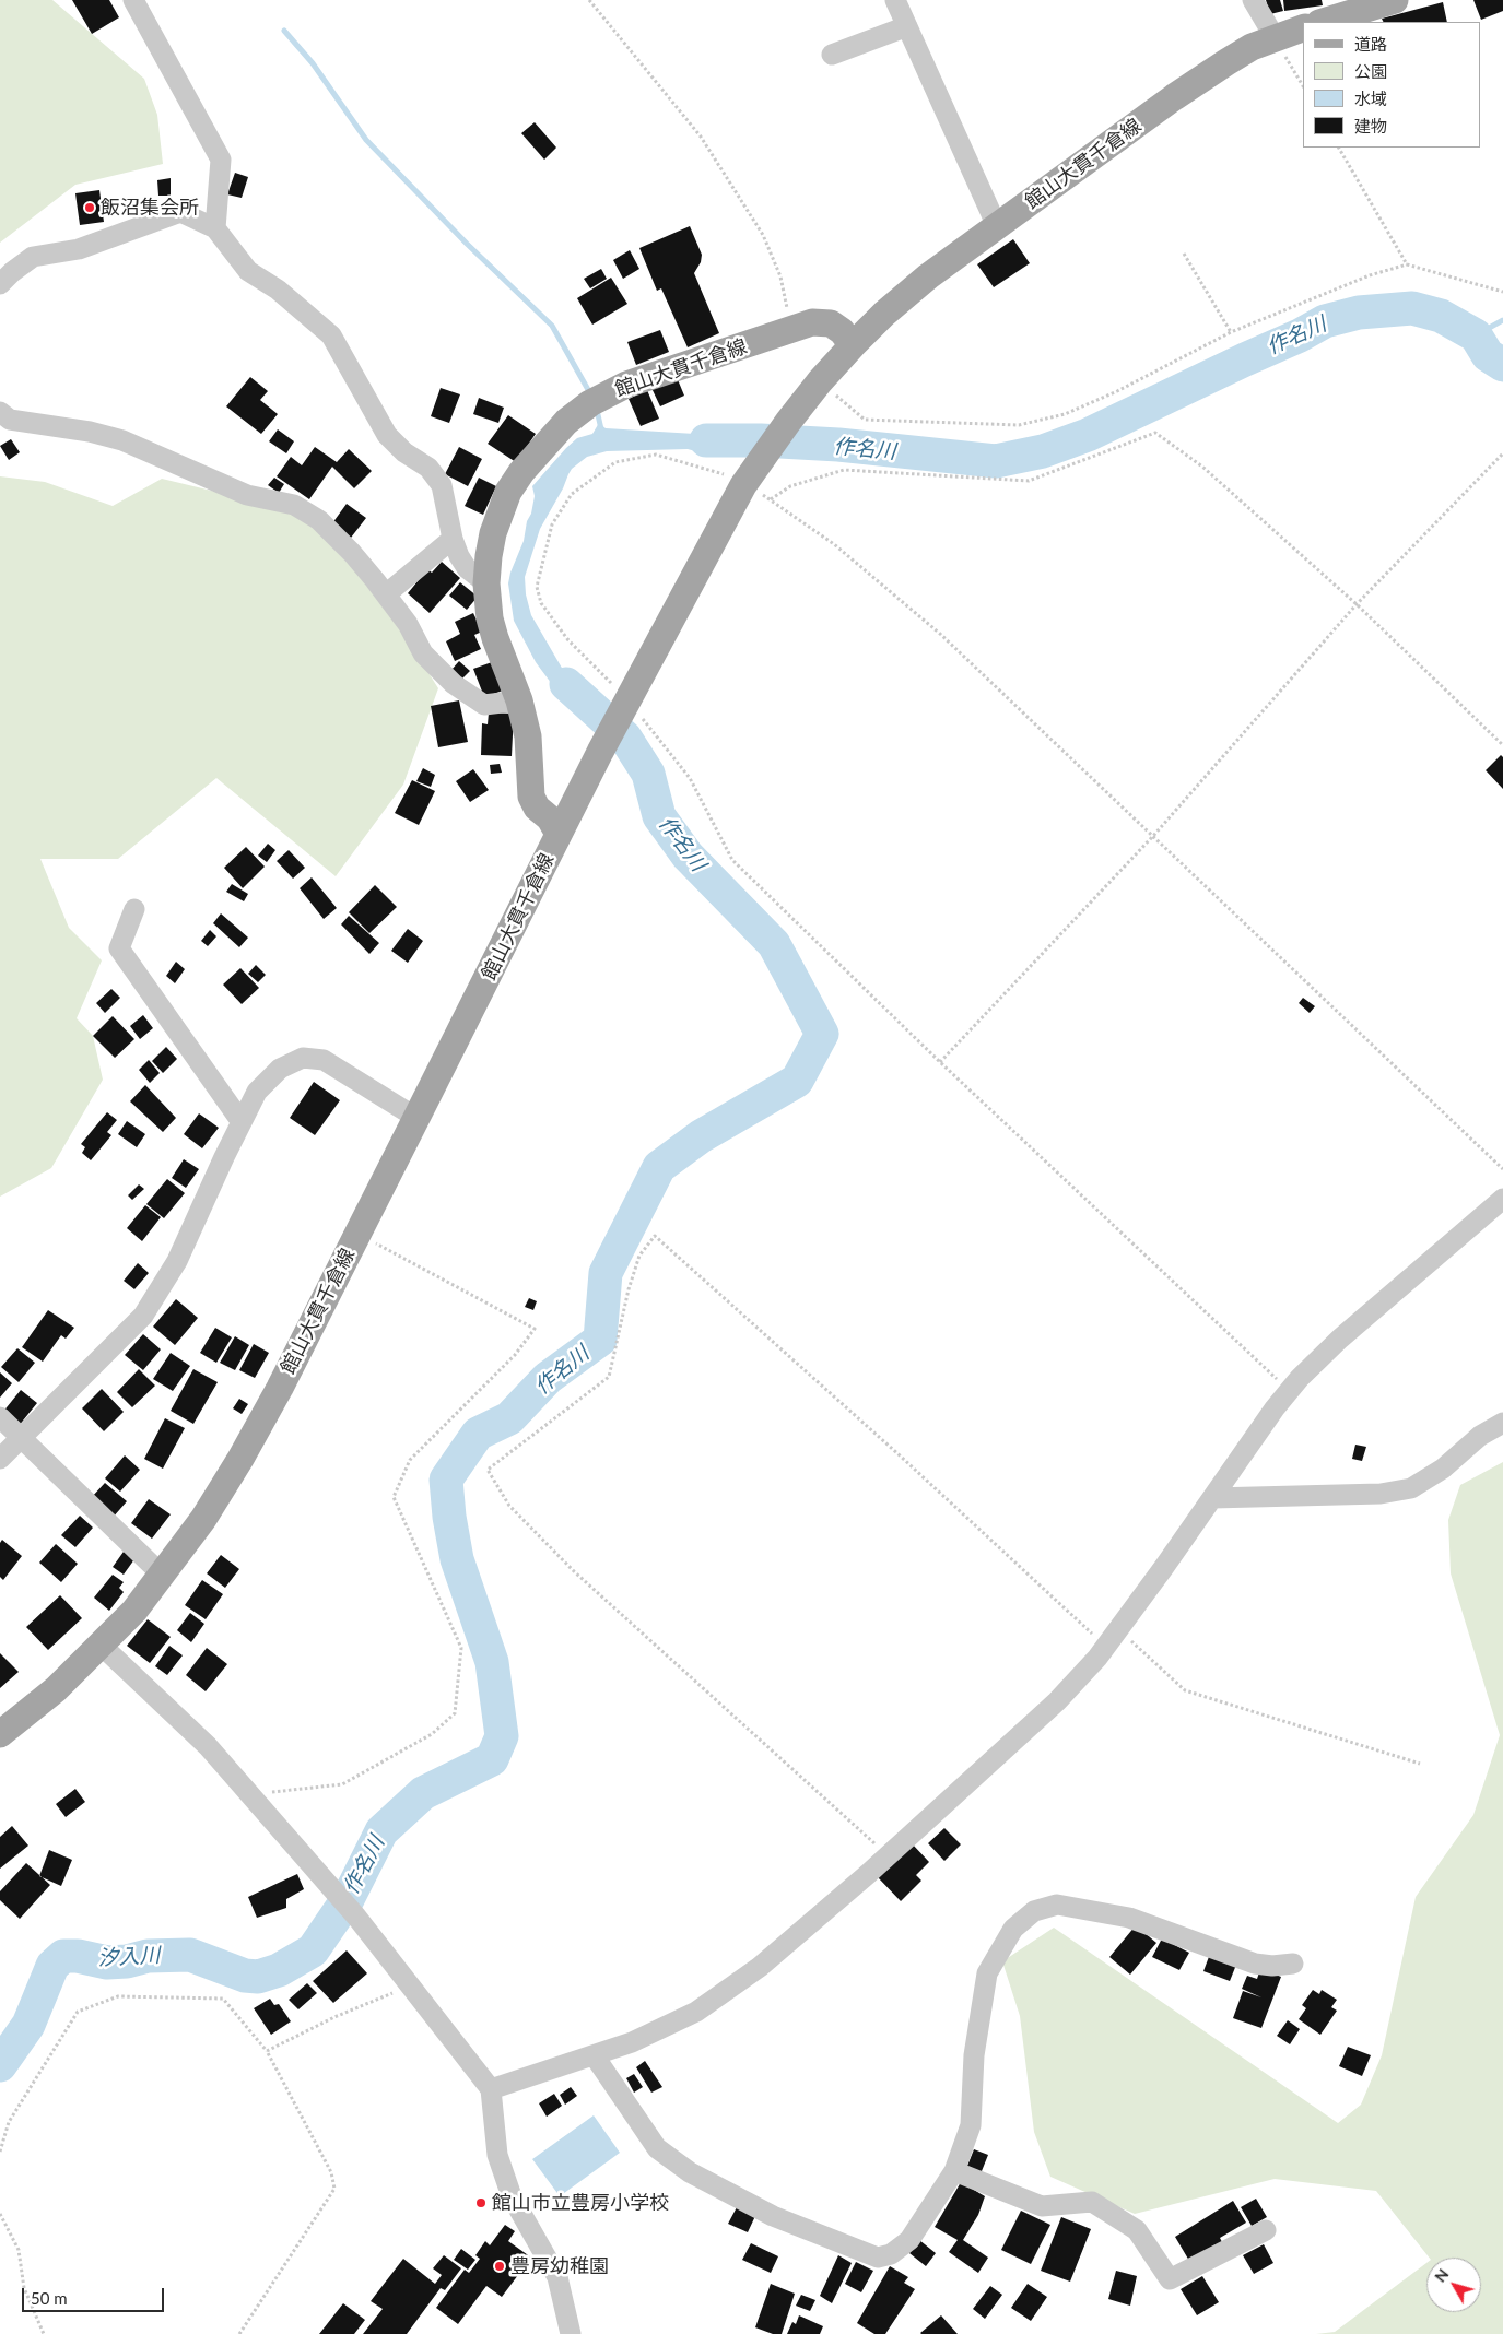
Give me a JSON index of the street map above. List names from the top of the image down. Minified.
{"streets":{"main road":["館山大貫千倉線"]},"water":["作名川","汐入川"],"places":["飯沼集会所","館山市立豊房小学校","豊房幼稚園"],"legend":["道路","公園","水域","建物"],"scale_bar":"50 m","north":"top left"}
